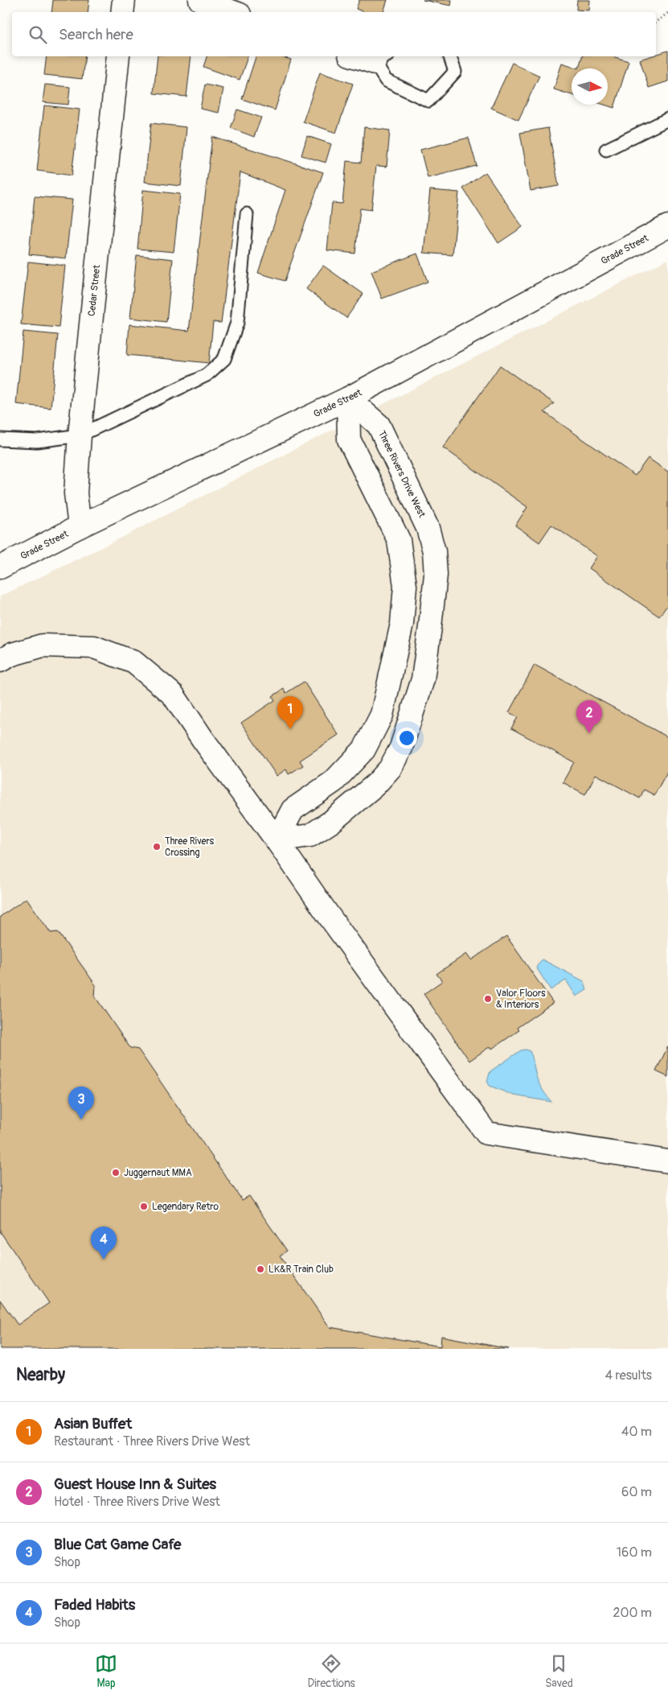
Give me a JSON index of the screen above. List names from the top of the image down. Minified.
{"streets":{"street":["Grade Street","Cedar Street","Three Rivers Drive West"]},"crossings":[["Grade Street","Cedar Street"],["Grade Street","Three Rivers Drive West"]],"places":["Three Rivers Crossing","Valor Floors & Interiors","Juggernaut MMA","Legendary Retro","LK&R Train Club"],"north":"right","page":{"search":"Search here","pins":["1","2","3","4"],"heading":["Nearby","4 results"],"list":[{"mark":"1","name":"Asian Buffet","note":"Restaurant · Three Rivers Drive West","value":"40 m"},{"mark":"2","name":"Guest House Inn & Suites","note":"Hotel · Three Rivers Drive West","value":"60 m"},{"mark":"3","name":"Blue Cat Game Cafe","note":"Shop","value":"160 m"},{"mark":"4","name":"Faded Habits","note":"Shop","value":"200 m"}],"nav":["Map","Directions","Saved"]}}
